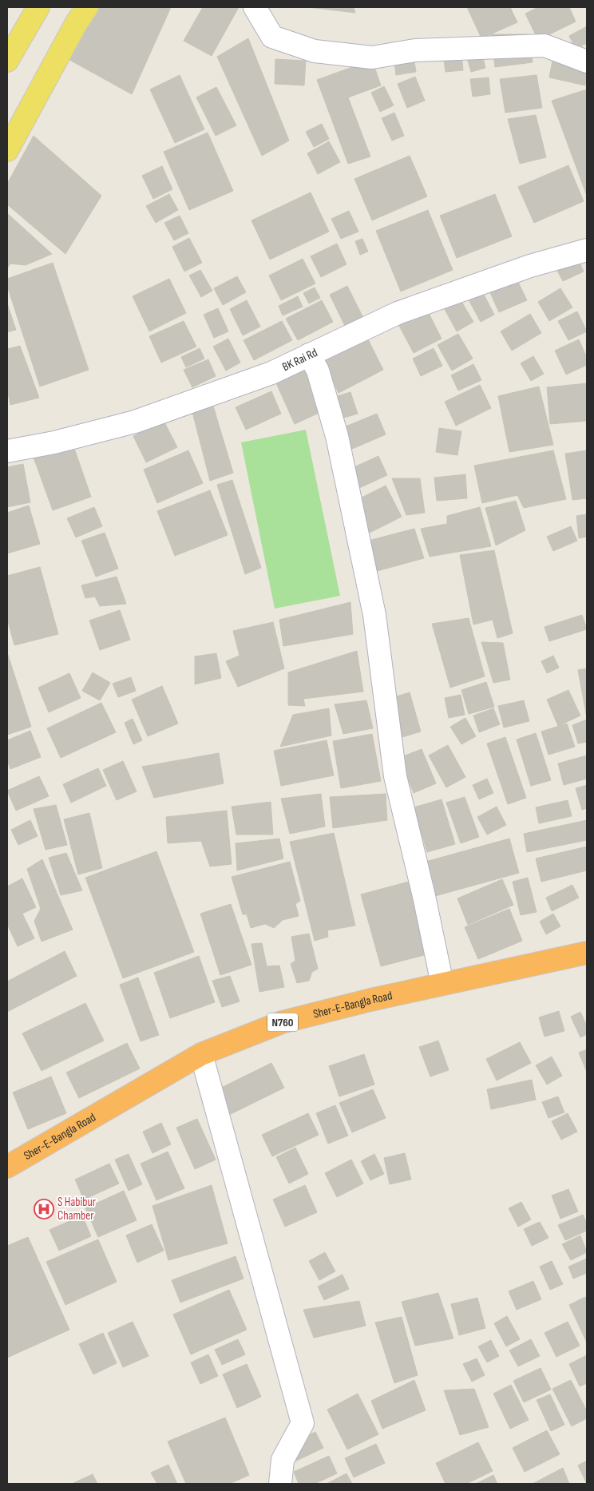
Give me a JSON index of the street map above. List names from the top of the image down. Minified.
{"streets":{"highway":["Sher-E-Bangla Road","N760"],"street":["BK Rai Rd"]},"places":{"hospital":["S Habibur Chamber"]}}
